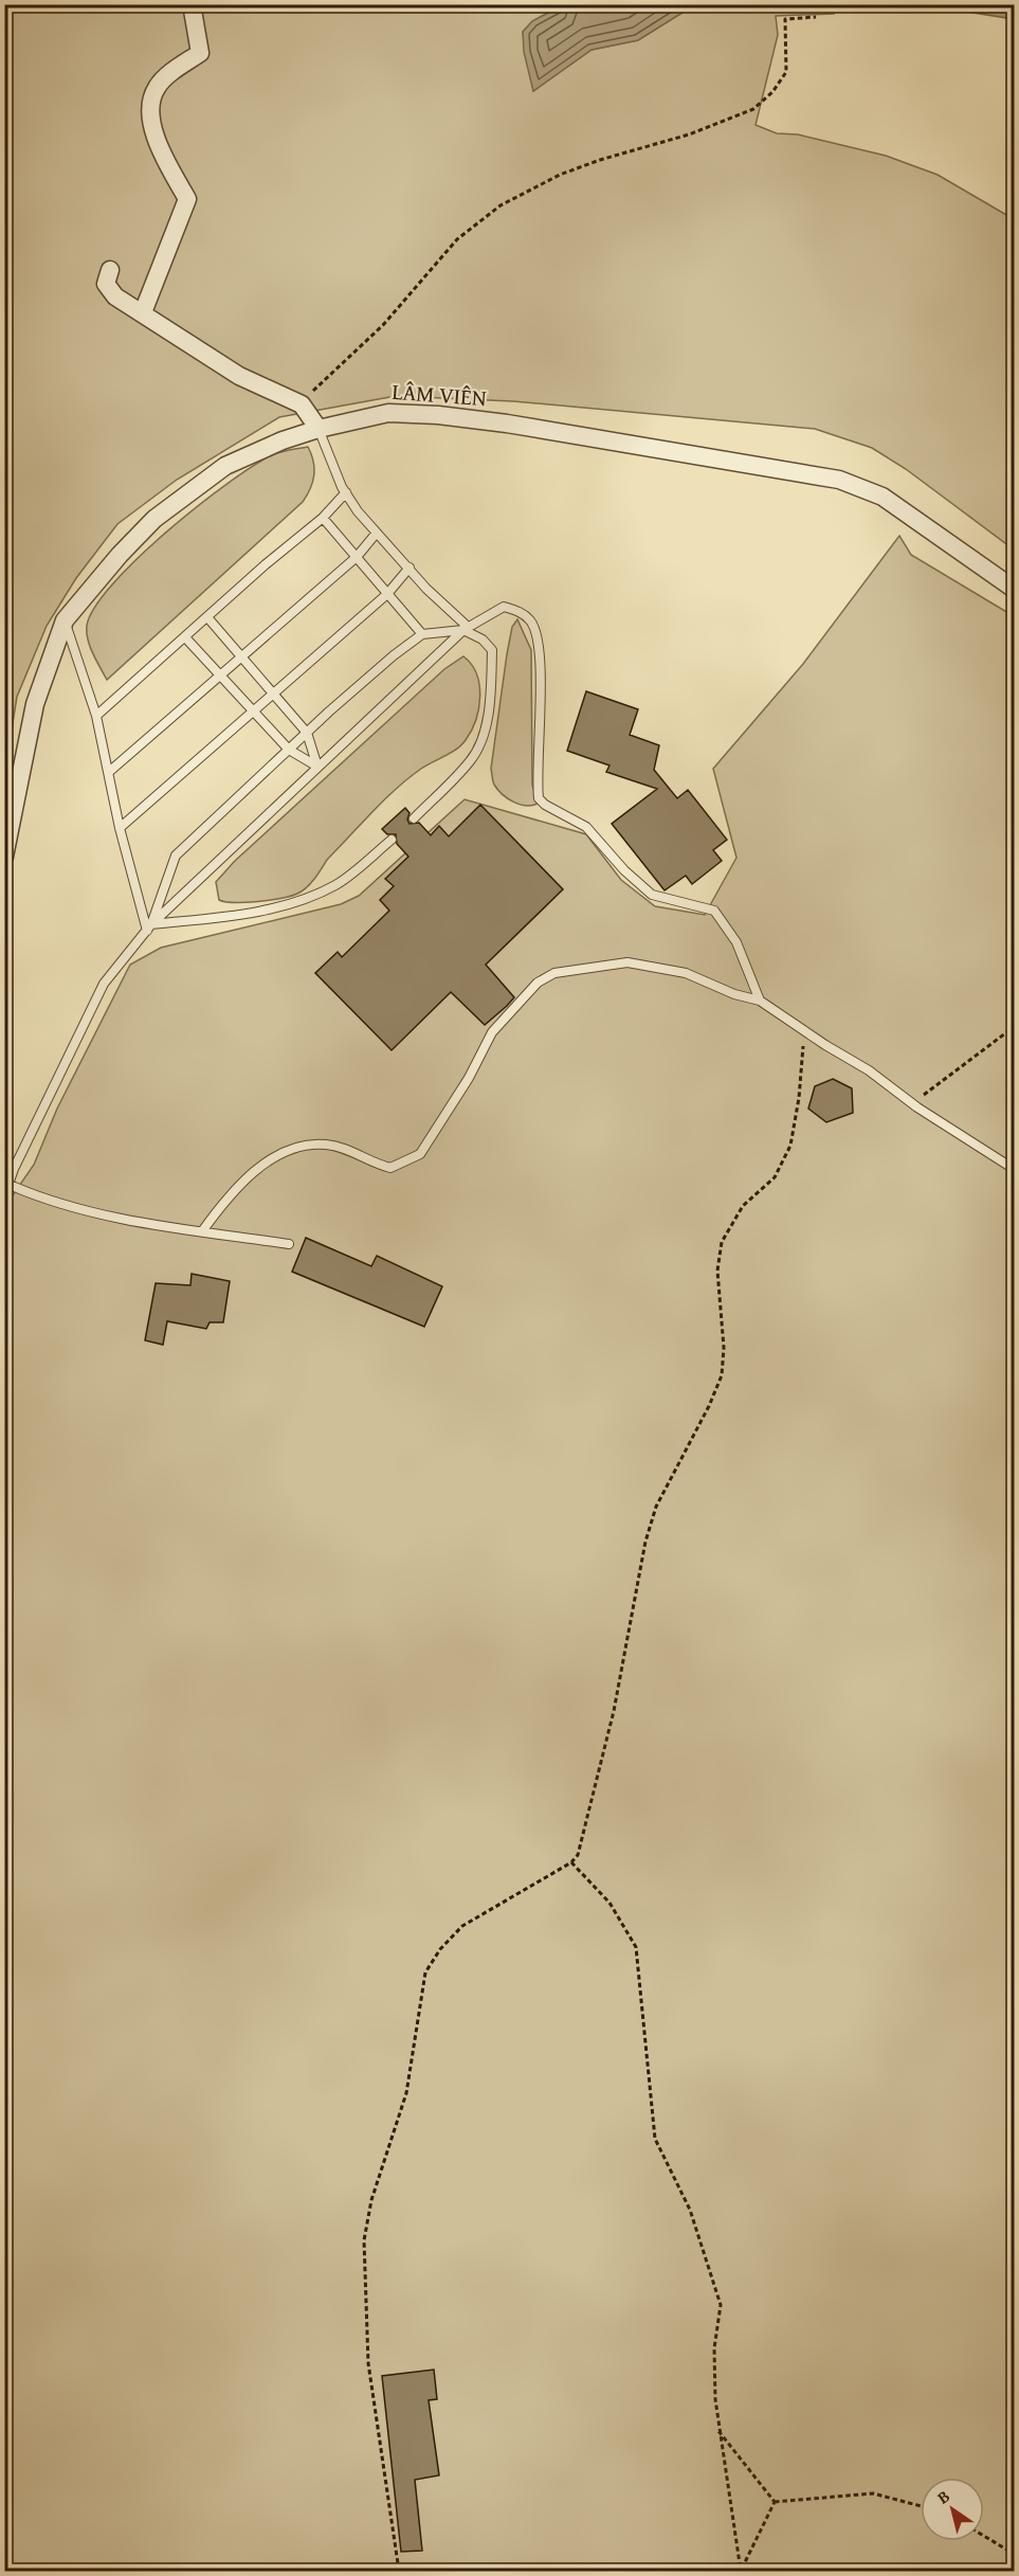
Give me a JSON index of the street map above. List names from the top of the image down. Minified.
{"streets":{"street":["LÂM VIÊN"]},"north":"top left"}
